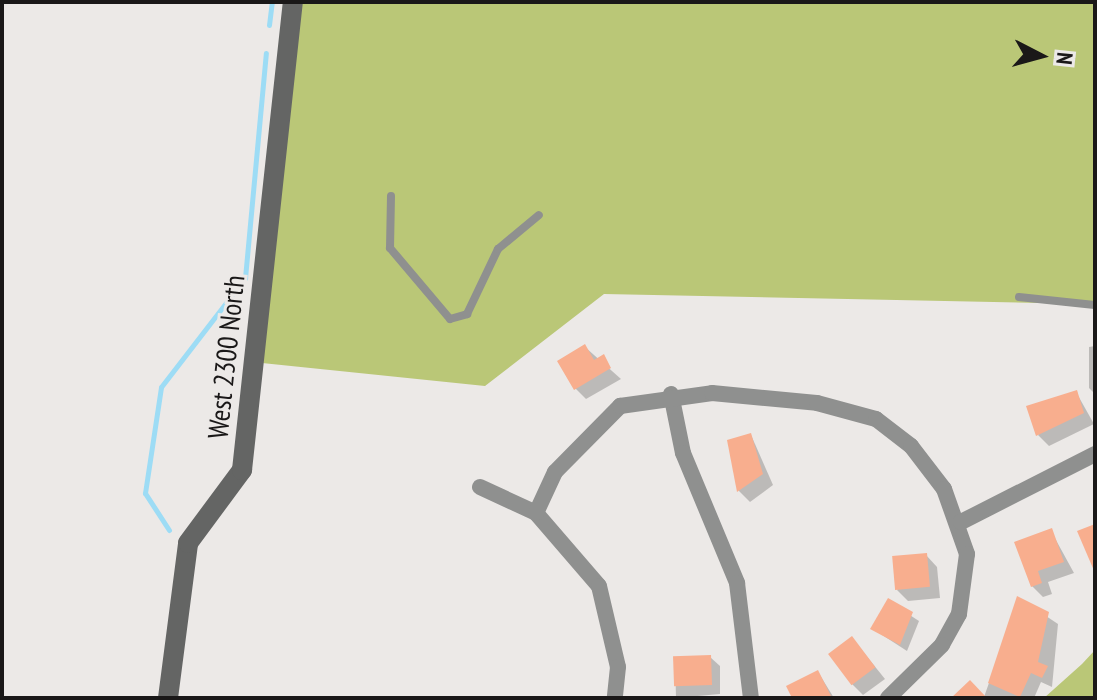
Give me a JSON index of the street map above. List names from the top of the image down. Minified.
{"streets":{"street":["West 2300 North"]},"north":"right"}
